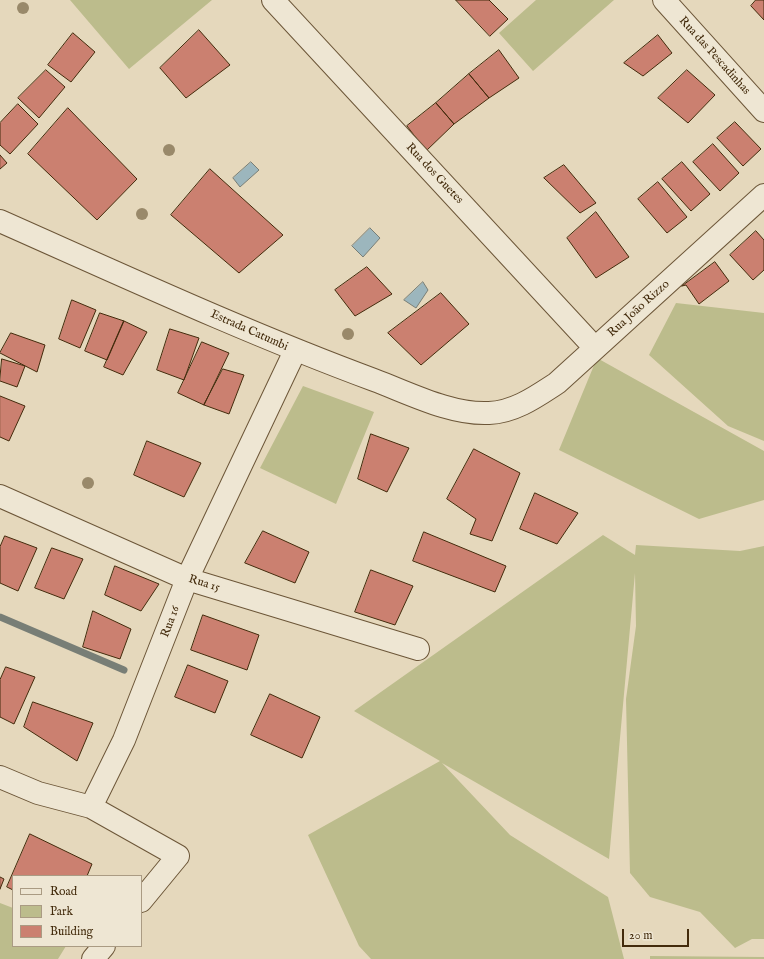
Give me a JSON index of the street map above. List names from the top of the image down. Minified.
{"streets":{"street":["Rua das Pescadinhas","Rua dos Guetes","Rua João Rizzo","Estrada Catumbi","Rua 15","Rua 16"]},"crossings":[["Rua dos Guetes","Rua João Rizzo"],["Rua João Rizzo","Estrada Catumbi"],["Estrada Catumbi","Rua 16"],["Rua 15","Rua 16"]],"legend":["Road","Park","Building"],"scale_bar":"20 m"}
